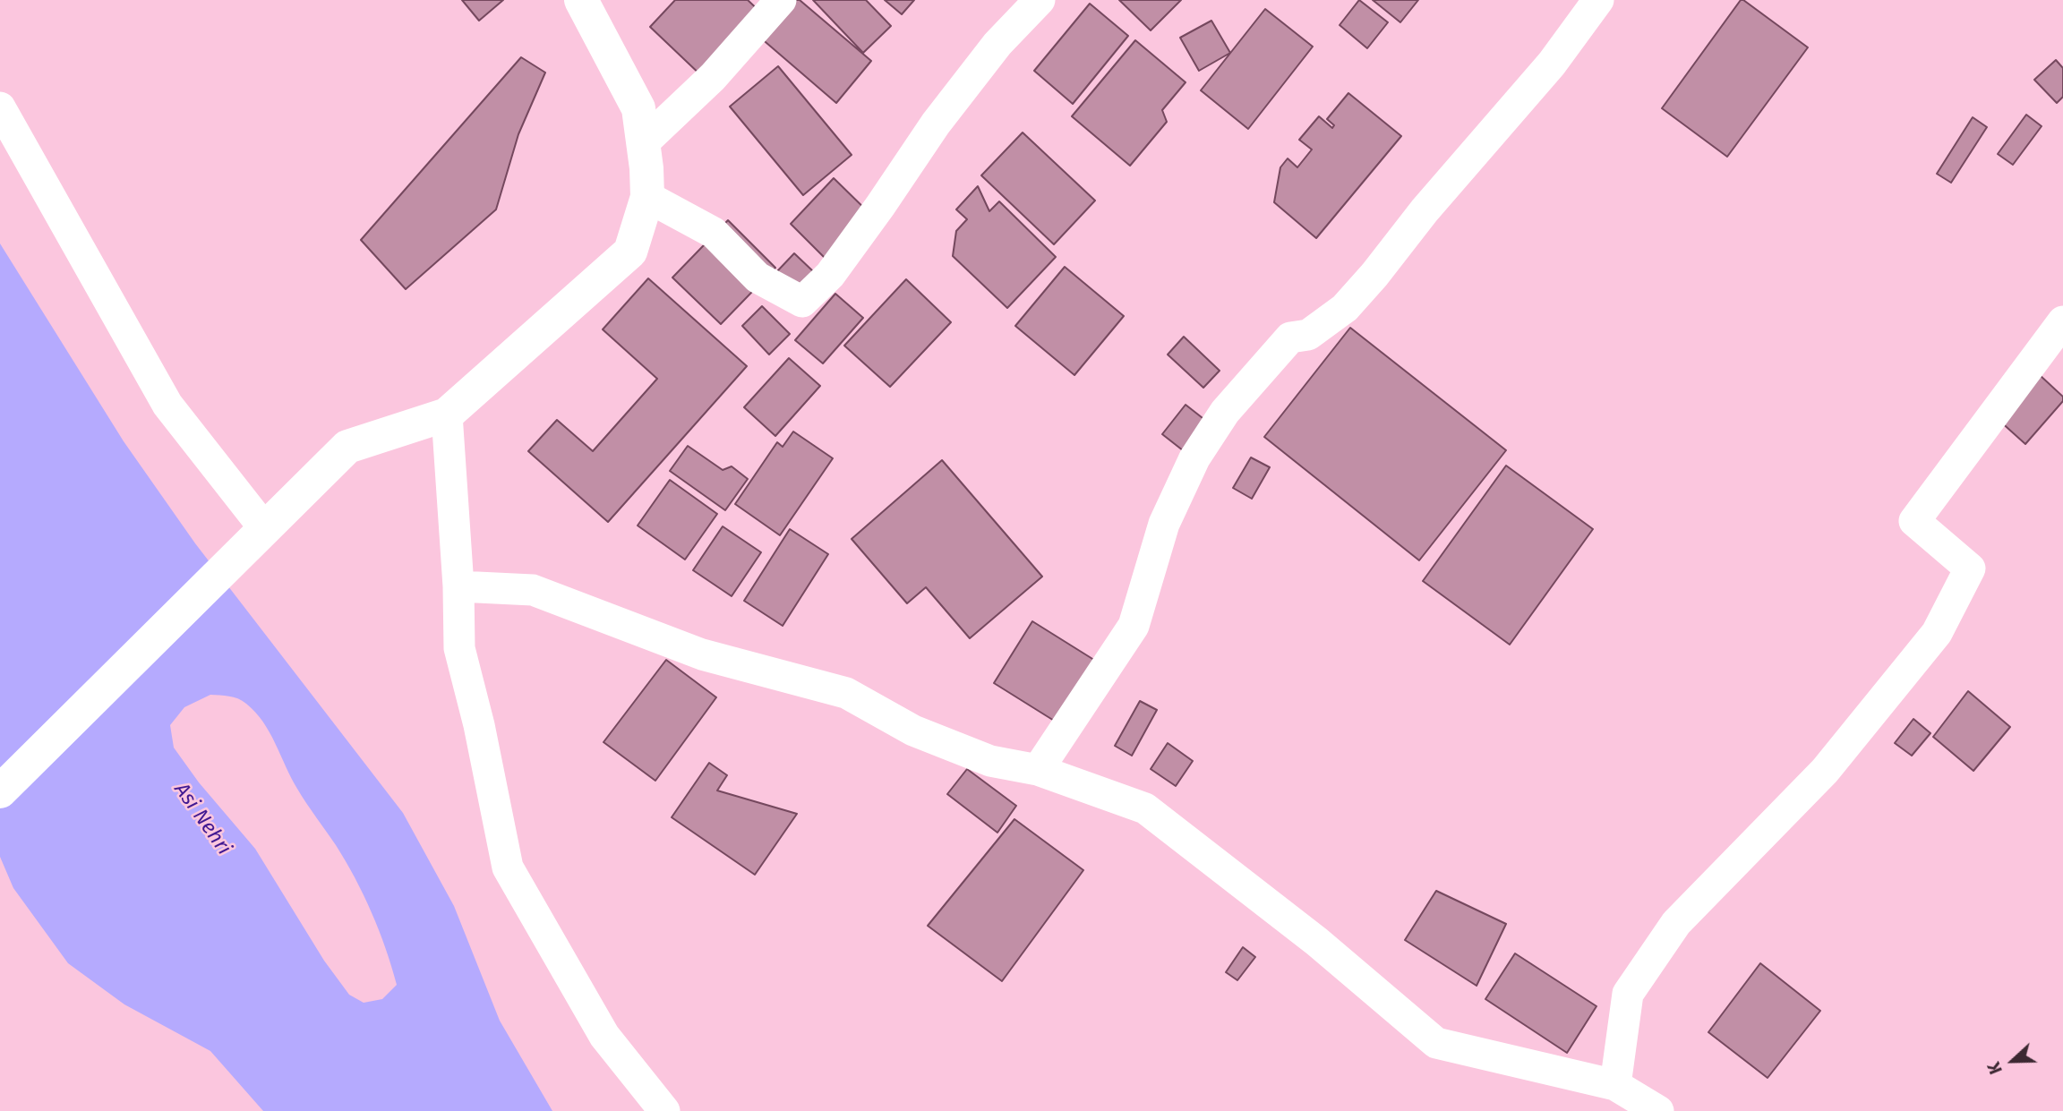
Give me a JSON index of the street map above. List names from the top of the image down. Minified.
{"water":["Asi Nehri"],"north":"left"}
